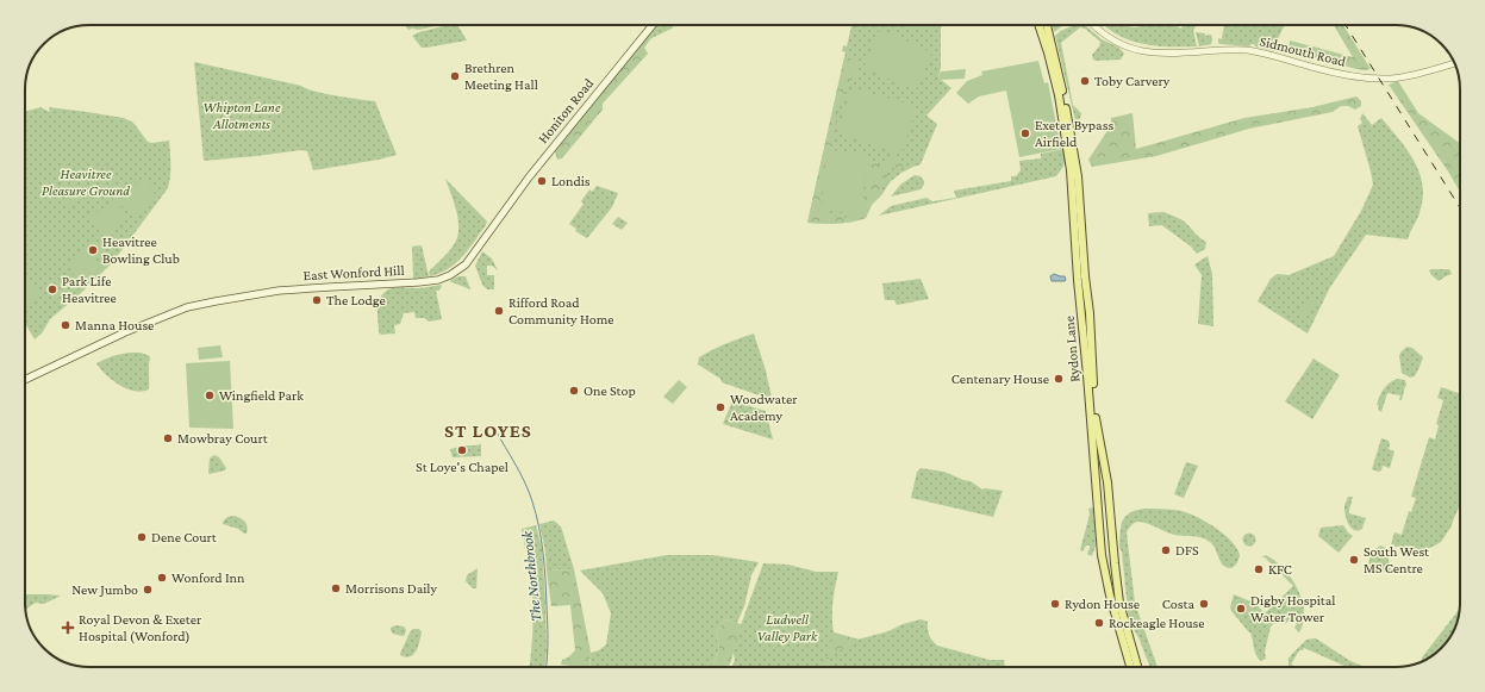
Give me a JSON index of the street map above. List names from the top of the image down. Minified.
{"streets":{"main road":["Honiton Road","East Wonford Hill","Rydon Lane"],"street":["Sidmouth Road"]},"crossings":[["Honiton Road","East Wonford Hill"]],"districts":["ST LOYES"],"water":["The Northbrook"],"parks":["Whipton Lane Allotments","Heavitree Pleasure Ground","Ludwell Valley Park"],"places":{"other":["Brethren Meeting Hall","Toby Carvery","Exeter Bypass Airfield","Londis","Heavitree Bowling Club","Park Life Heavitree","The Lodge","Rifford Road Community Home","Manna House","Centenary House","One Stop","Wingfield Park","Woodwater Academy","Mowbray Court","St Loye's Chapel","Dene Court","DFS","South West MS Centre","KFC","Wonford Inn","Morrisons Daily","New Jumbo","Rydon House","Costa","Digby Hospital Water Tower","Rockeagle House"],"health":["Royal Devon & Exeter Hospital (Wonford)"]}}
